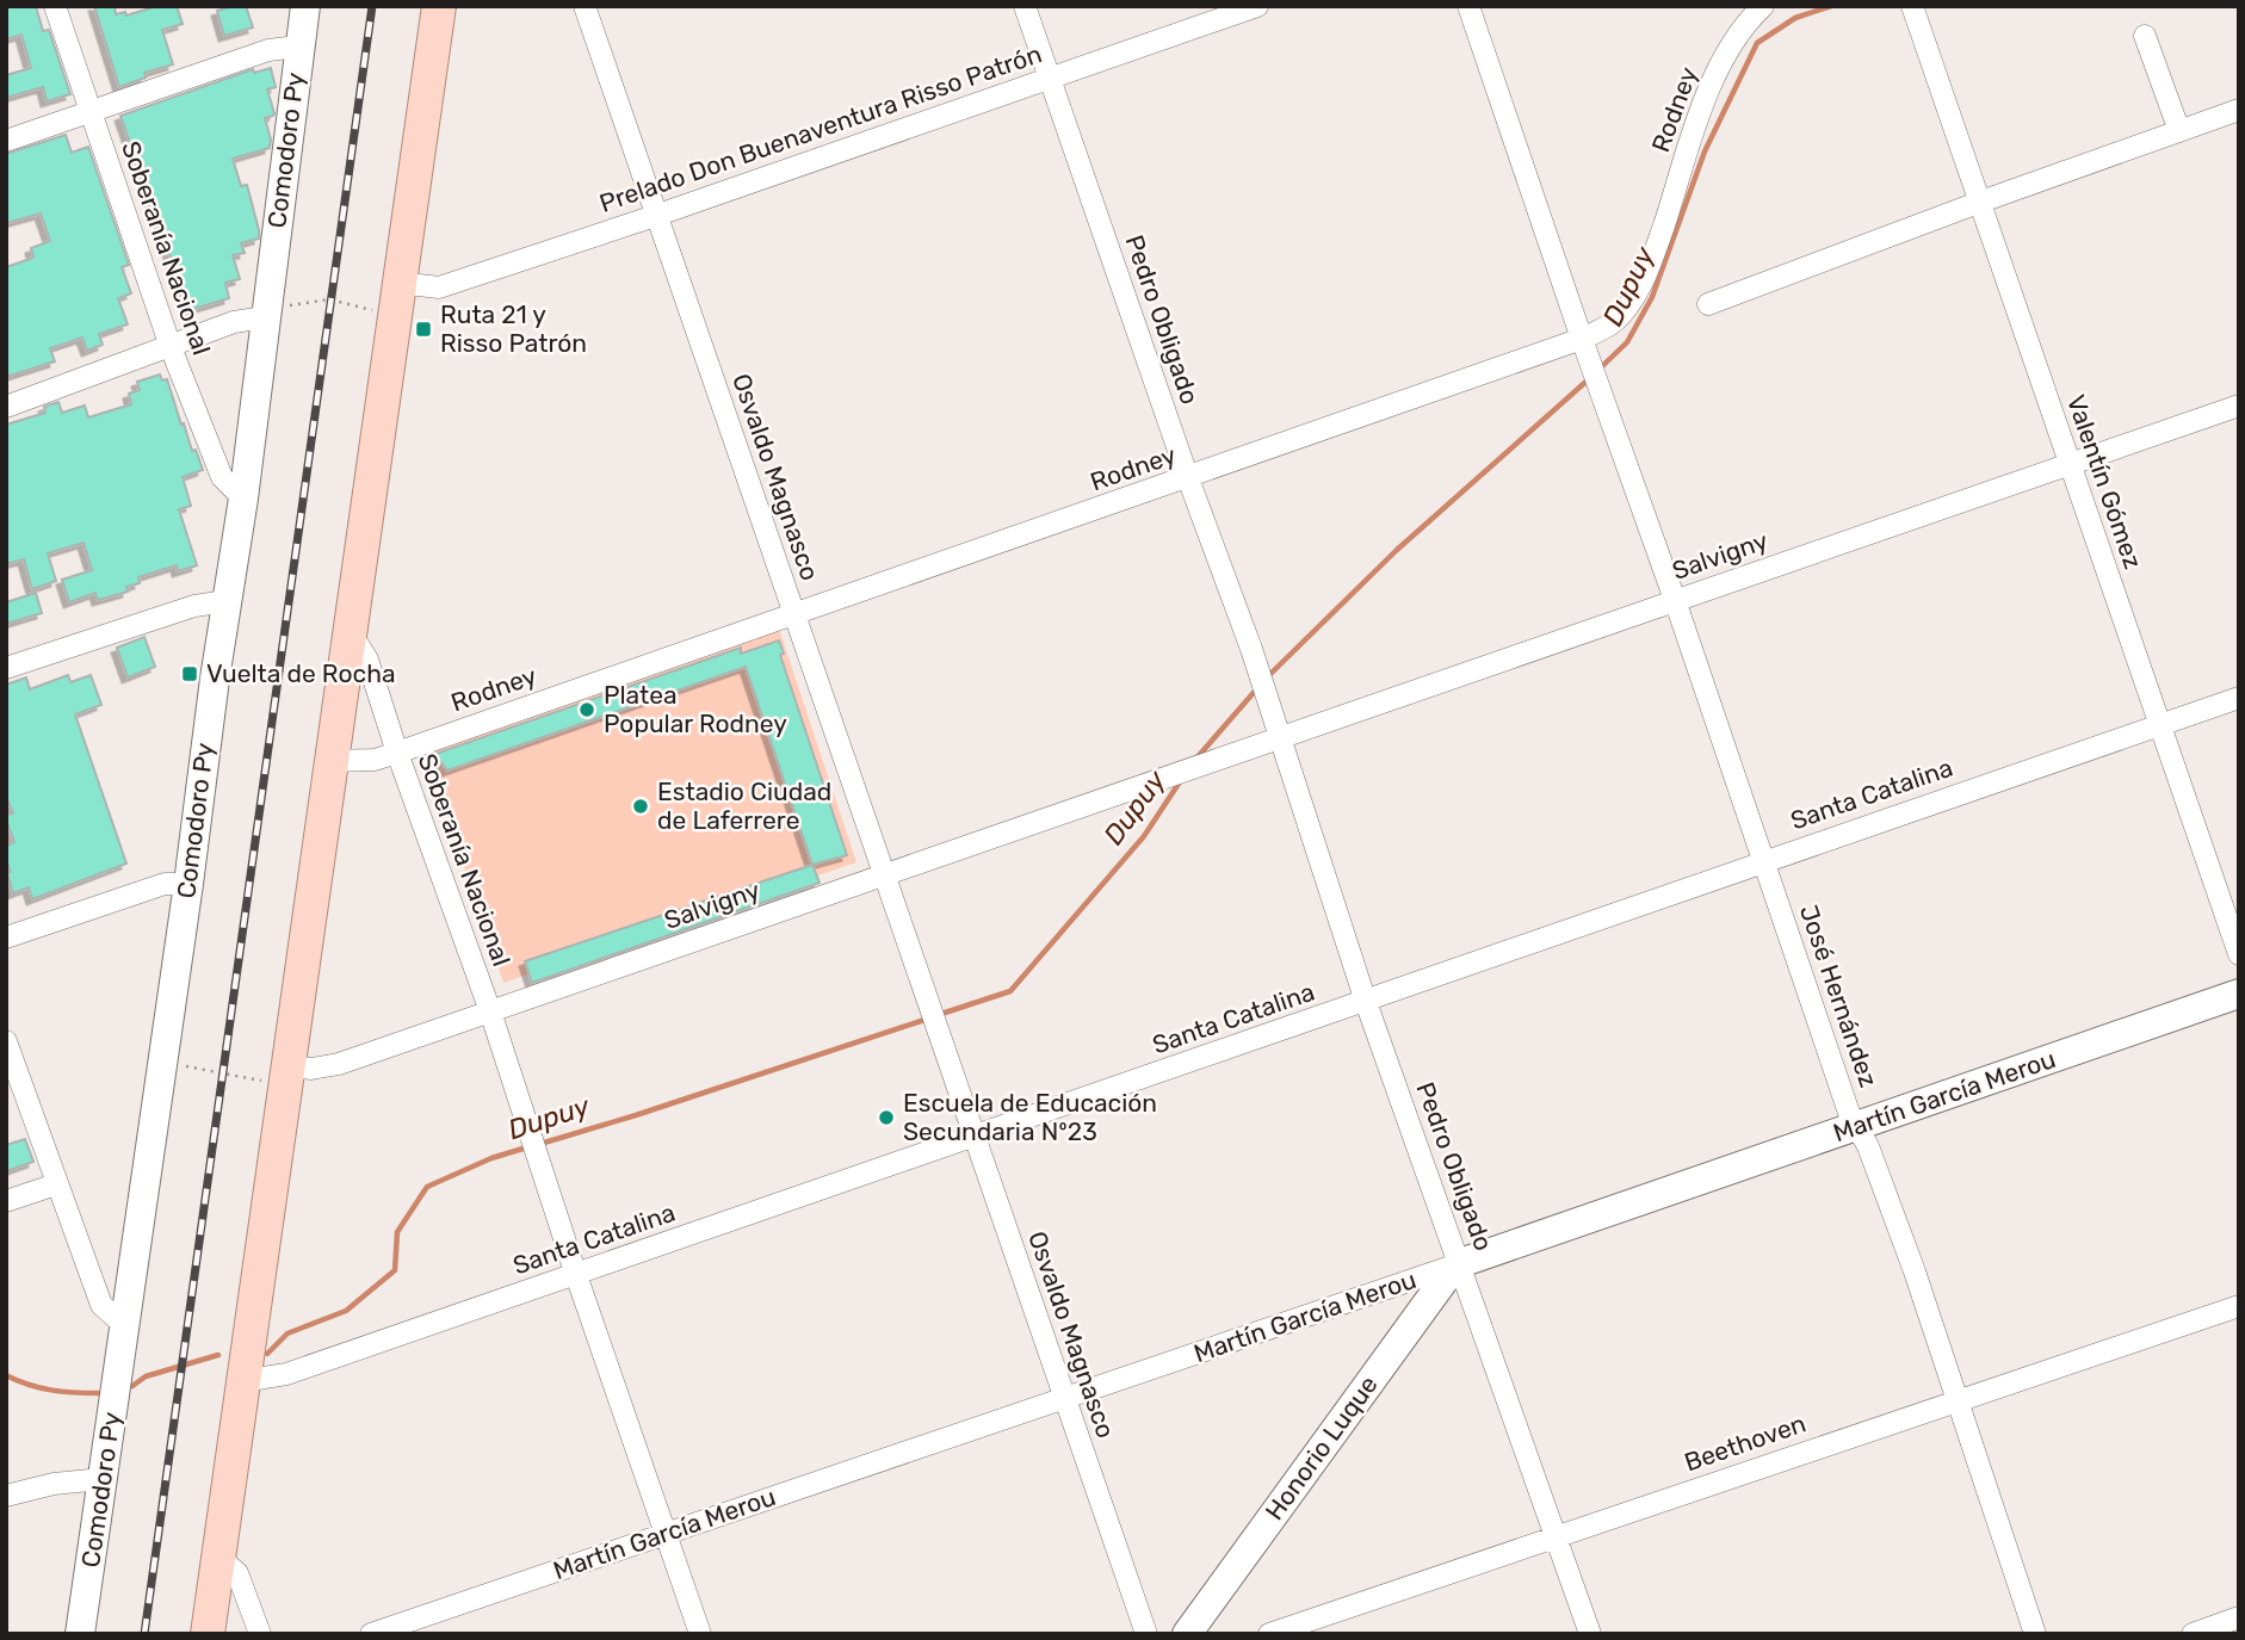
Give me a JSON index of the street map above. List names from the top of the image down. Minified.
{"streets":{"main road":["Comodoro Py","Martín García Merou","Honorio Luque"],"street":["Rodney","Prelado Don Buenaventura Risso Patrón","Soberanía Nacional","Pedro Obligado","Osvaldo Magnasco","Valentín Gómez","Salvigny","Santa Catalina","José Hernández","Beethoven"]},"crossings":[["Rodney","Soberanía Nacional"],["Rodney","Pedro Obligado"],["Rodney","Osvaldo Magnasco"],["Rodney","José Hernández"],["Prelado Don Buenaventura Risso Patrón","Pedro Obligado"],["Prelado Don Buenaventura Risso Patrón","Osvaldo Magnasco"],["Comodoro Py","Soberanía Nacional"],["Soberanía Nacional","Salvigny"],["Soberanía Nacional","Santa Catalina"],["Pedro Obligado","Salvigny"],["Pedro Obligado","Santa Catalina"],["Pedro Obligado","Martín García Merou"],["Pedro Obligado","Beethoven"],["Pedro Obligado","Honorio Luque"],["Osvaldo Magnasco","Salvigny"],["Osvaldo Magnasco","Santa Catalina"],["Osvaldo Magnasco","Martín García Merou"],["Valentín Gómez","Salvigny"],["Valentín Gómez","Santa Catalina"],["Salvigny","José Hernández"],["Santa Catalina","José Hernández"],["José Hernández","Martín García Merou"],["José Hernández","Beethoven"],["Martín García Merou","Honorio Luque"]],"water":["Dupuy"],"places":{"transit":["Ruta 21 y Risso Patrón","Vuelta de Rocha"],"other":["Platea Popular Rodney","Estadio Ciudad de Laferrere","Escuela de Educación Secundaria Nº23"]}}
